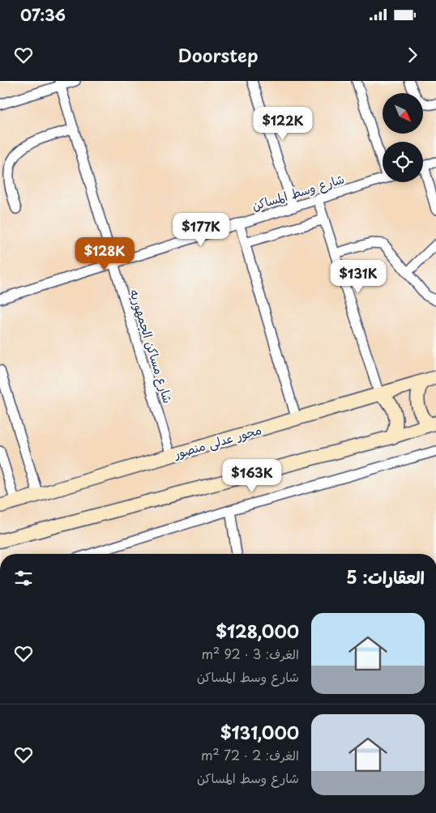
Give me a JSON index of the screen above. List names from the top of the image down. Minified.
{"streets":{"main road":["محور عدلى منصور"],"street":["شارع وسط المساكن","شارع مساكن الجمهوريه"]},"crossings":[["شارع وسط المساكن","شارع مساكن الجمهوريه"],["شارع مساكن الجمهوريه","محور عدلى منصور"]],"north":"bottom right","page":{"status":"07:36","header":"Doorstep","price":["$122K","$177K","$128K","$131K","$163K"],"heading":"العقارات: 5","list":[{"name":"$128,000","note":"الغرف: 3 · 92 m² · شارع وسط المساكن"},{"name":"$131,000","note":"الغرف: 2 · 72 m² · شارع وسط المساكن"}]}}
